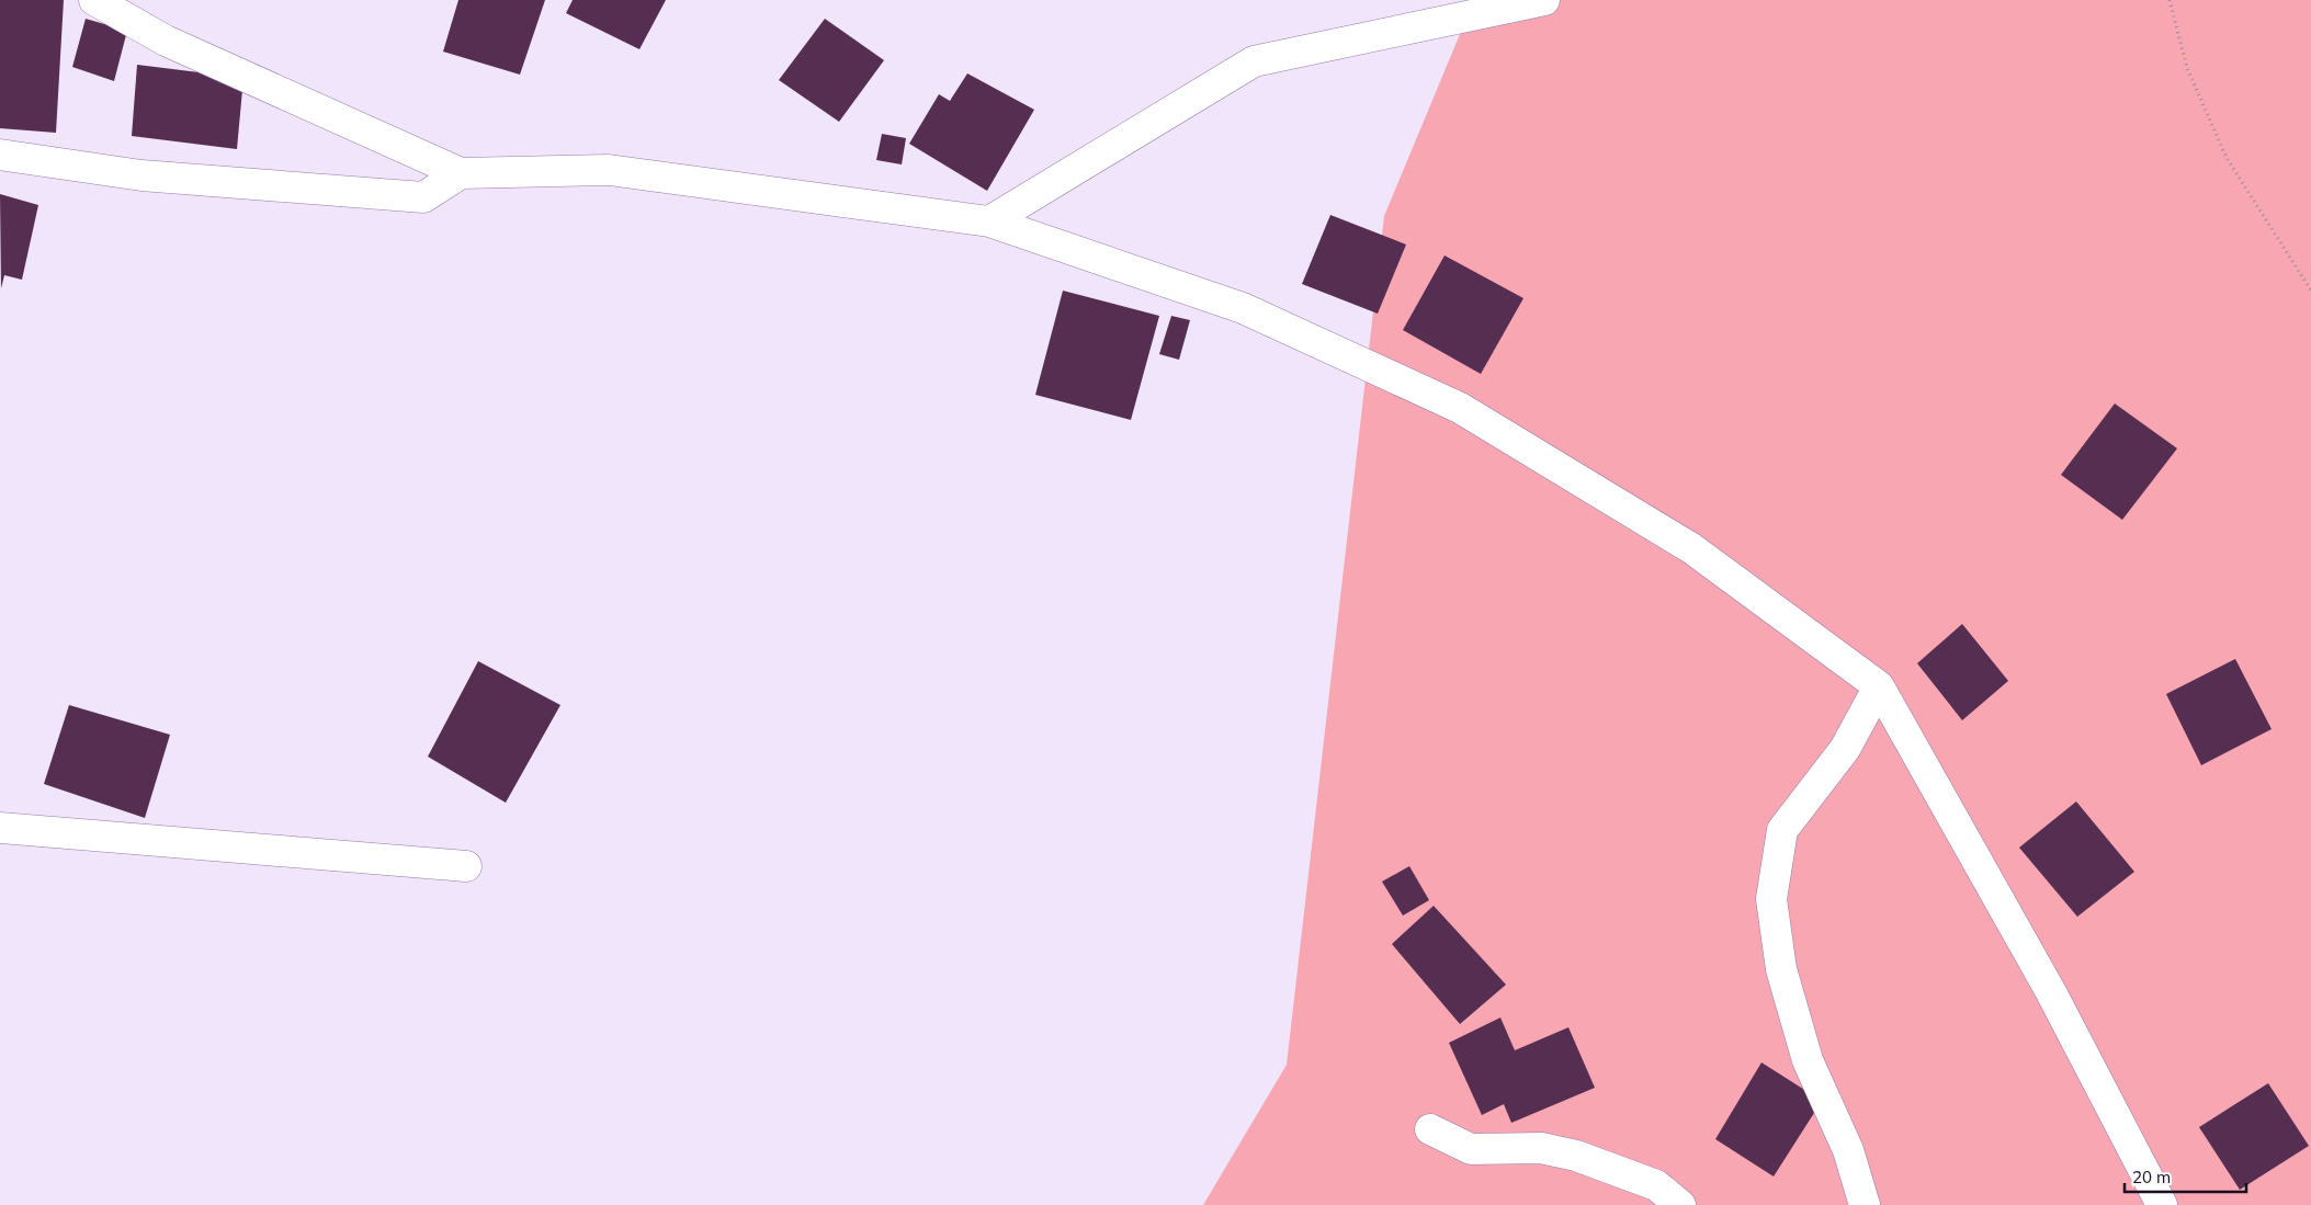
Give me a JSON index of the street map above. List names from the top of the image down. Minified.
{"scale_bar":"20 m"}
